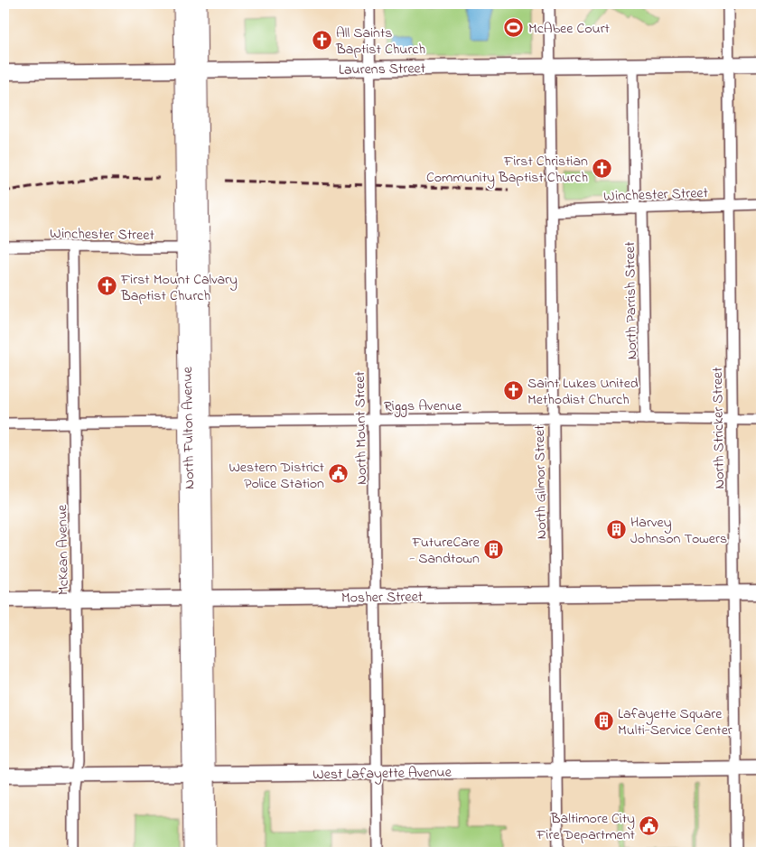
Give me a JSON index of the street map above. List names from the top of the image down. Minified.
{"streets":{"main road":["North Fulton Avenue"],"street":["Laurens Street","Winchester Street","North Parrish Street","Riggs Avenue","North Mount Street","North Stricker Street","North Gilmor Street","McKean Avenue","Mosher Street","West Lafayette Avenue"]},"crossings":[["Laurens Street","North Parrish Street"],["Laurens Street","North Fulton Avenue"],["Laurens Street","North Mount Street"],["Laurens Street","North Stricker Street"],["Laurens Street","North Gilmor Street"],["Winchester Street","North Parrish Street"],["Winchester Street","North Fulton Avenue"],["Winchester Street","North Stricker Street"],["Winchester Street","North Gilmor Street"],["Winchester Street","McKean Avenue"],["North Parrish Street","Riggs Avenue"],["Riggs Avenue","North Fulton Avenue"],["Riggs Avenue","North Mount Street"],["Riggs Avenue","North Stricker Street"],["Riggs Avenue","North Gilmor Street"],["Riggs Avenue","McKean Avenue"],["North Fulton Avenue","Mosher Street"],["North Fulton Avenue","West Lafayette Avenue"],["North Mount Street","Mosher Street"],["North Mount Street","West Lafayette Avenue"],["North Stricker Street","Mosher Street"],["North Stricker Street","West Lafayette Avenue"],["North Gilmor Street","Mosher Street"],["North Gilmor Street","West Lafayette Avenue"],["McKean Avenue","Mosher Street"],["McKean Avenue","West Lafayette Avenue"]],"places":{"sports":["McAbee Court"],"church":["All Saints Baptist Church","First Christian Community Baptist Church","First Mount Calvary Baptist Church","Saint Lukes United Methodist Church"],"public building":["Western District Police Station","Baltimore City Fire Department"],"building":["Harvey Johnson Towers","FutureCare - Sandtown","Lafayette Square Multi-Service Center"]}}
